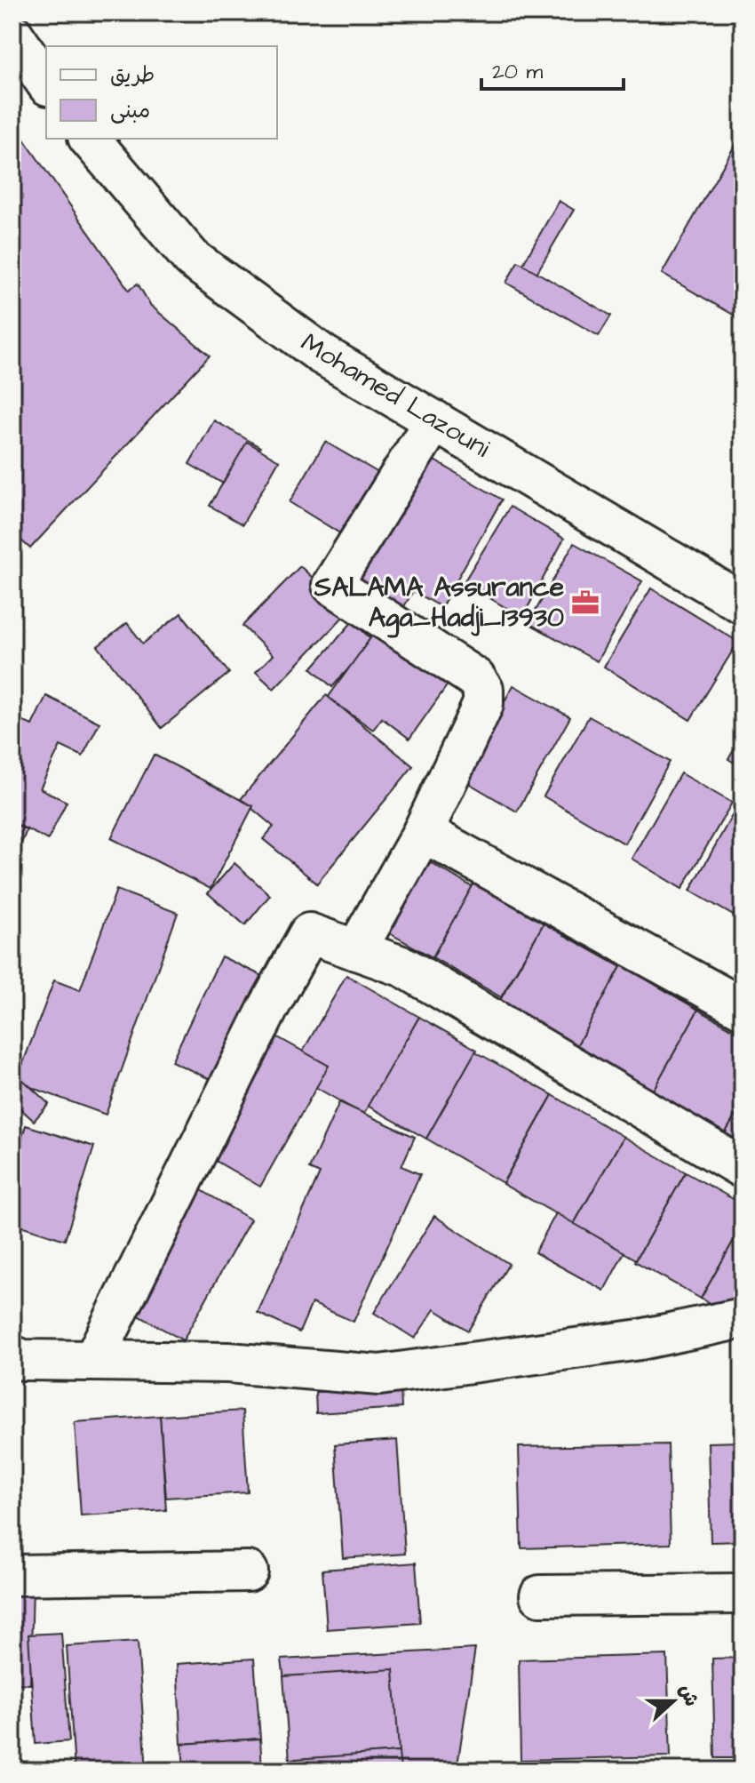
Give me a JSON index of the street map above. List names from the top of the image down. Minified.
{"streets":{"street":["Mohamed Lazouni"]},"places":{"office":["SALAMA Assurance Aga_Hadji_13930"]},"legend":["طريق","مبنى"],"scale_bar":"20 m","north":"right"}
